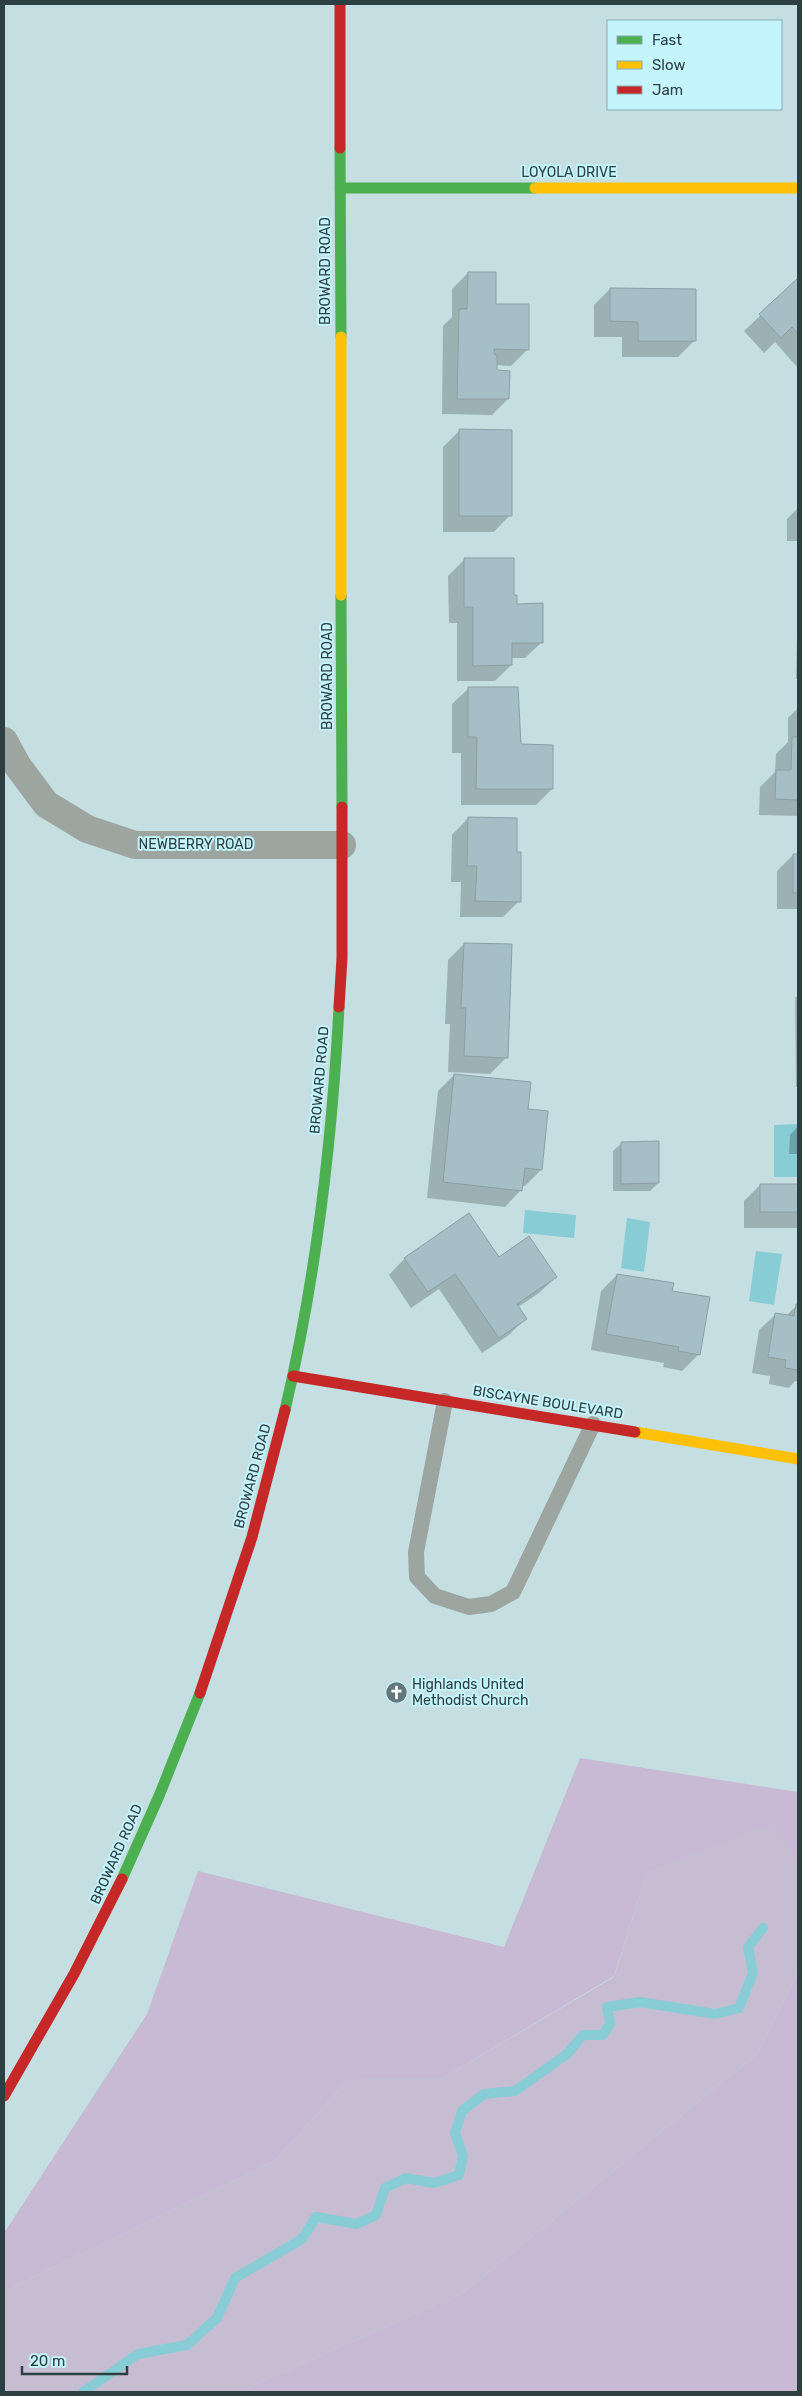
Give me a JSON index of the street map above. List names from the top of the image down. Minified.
{"streets":{"street":["LOYOLA DRIVE","BROWARD ROAD","NEWBERRY ROAD","BISCAYNE BOULEVARD"]},"crossings":[["LOYOLA DRIVE","BROWARD ROAD"],["BROWARD ROAD","NEWBERRY ROAD"],["BROWARD ROAD","BISCAYNE BOULEVARD"]],"places":{"church":["Highlands United Methodist Church"]},"legend":["Fast","Slow","Jam"],"scale_bar":"20 m"}
